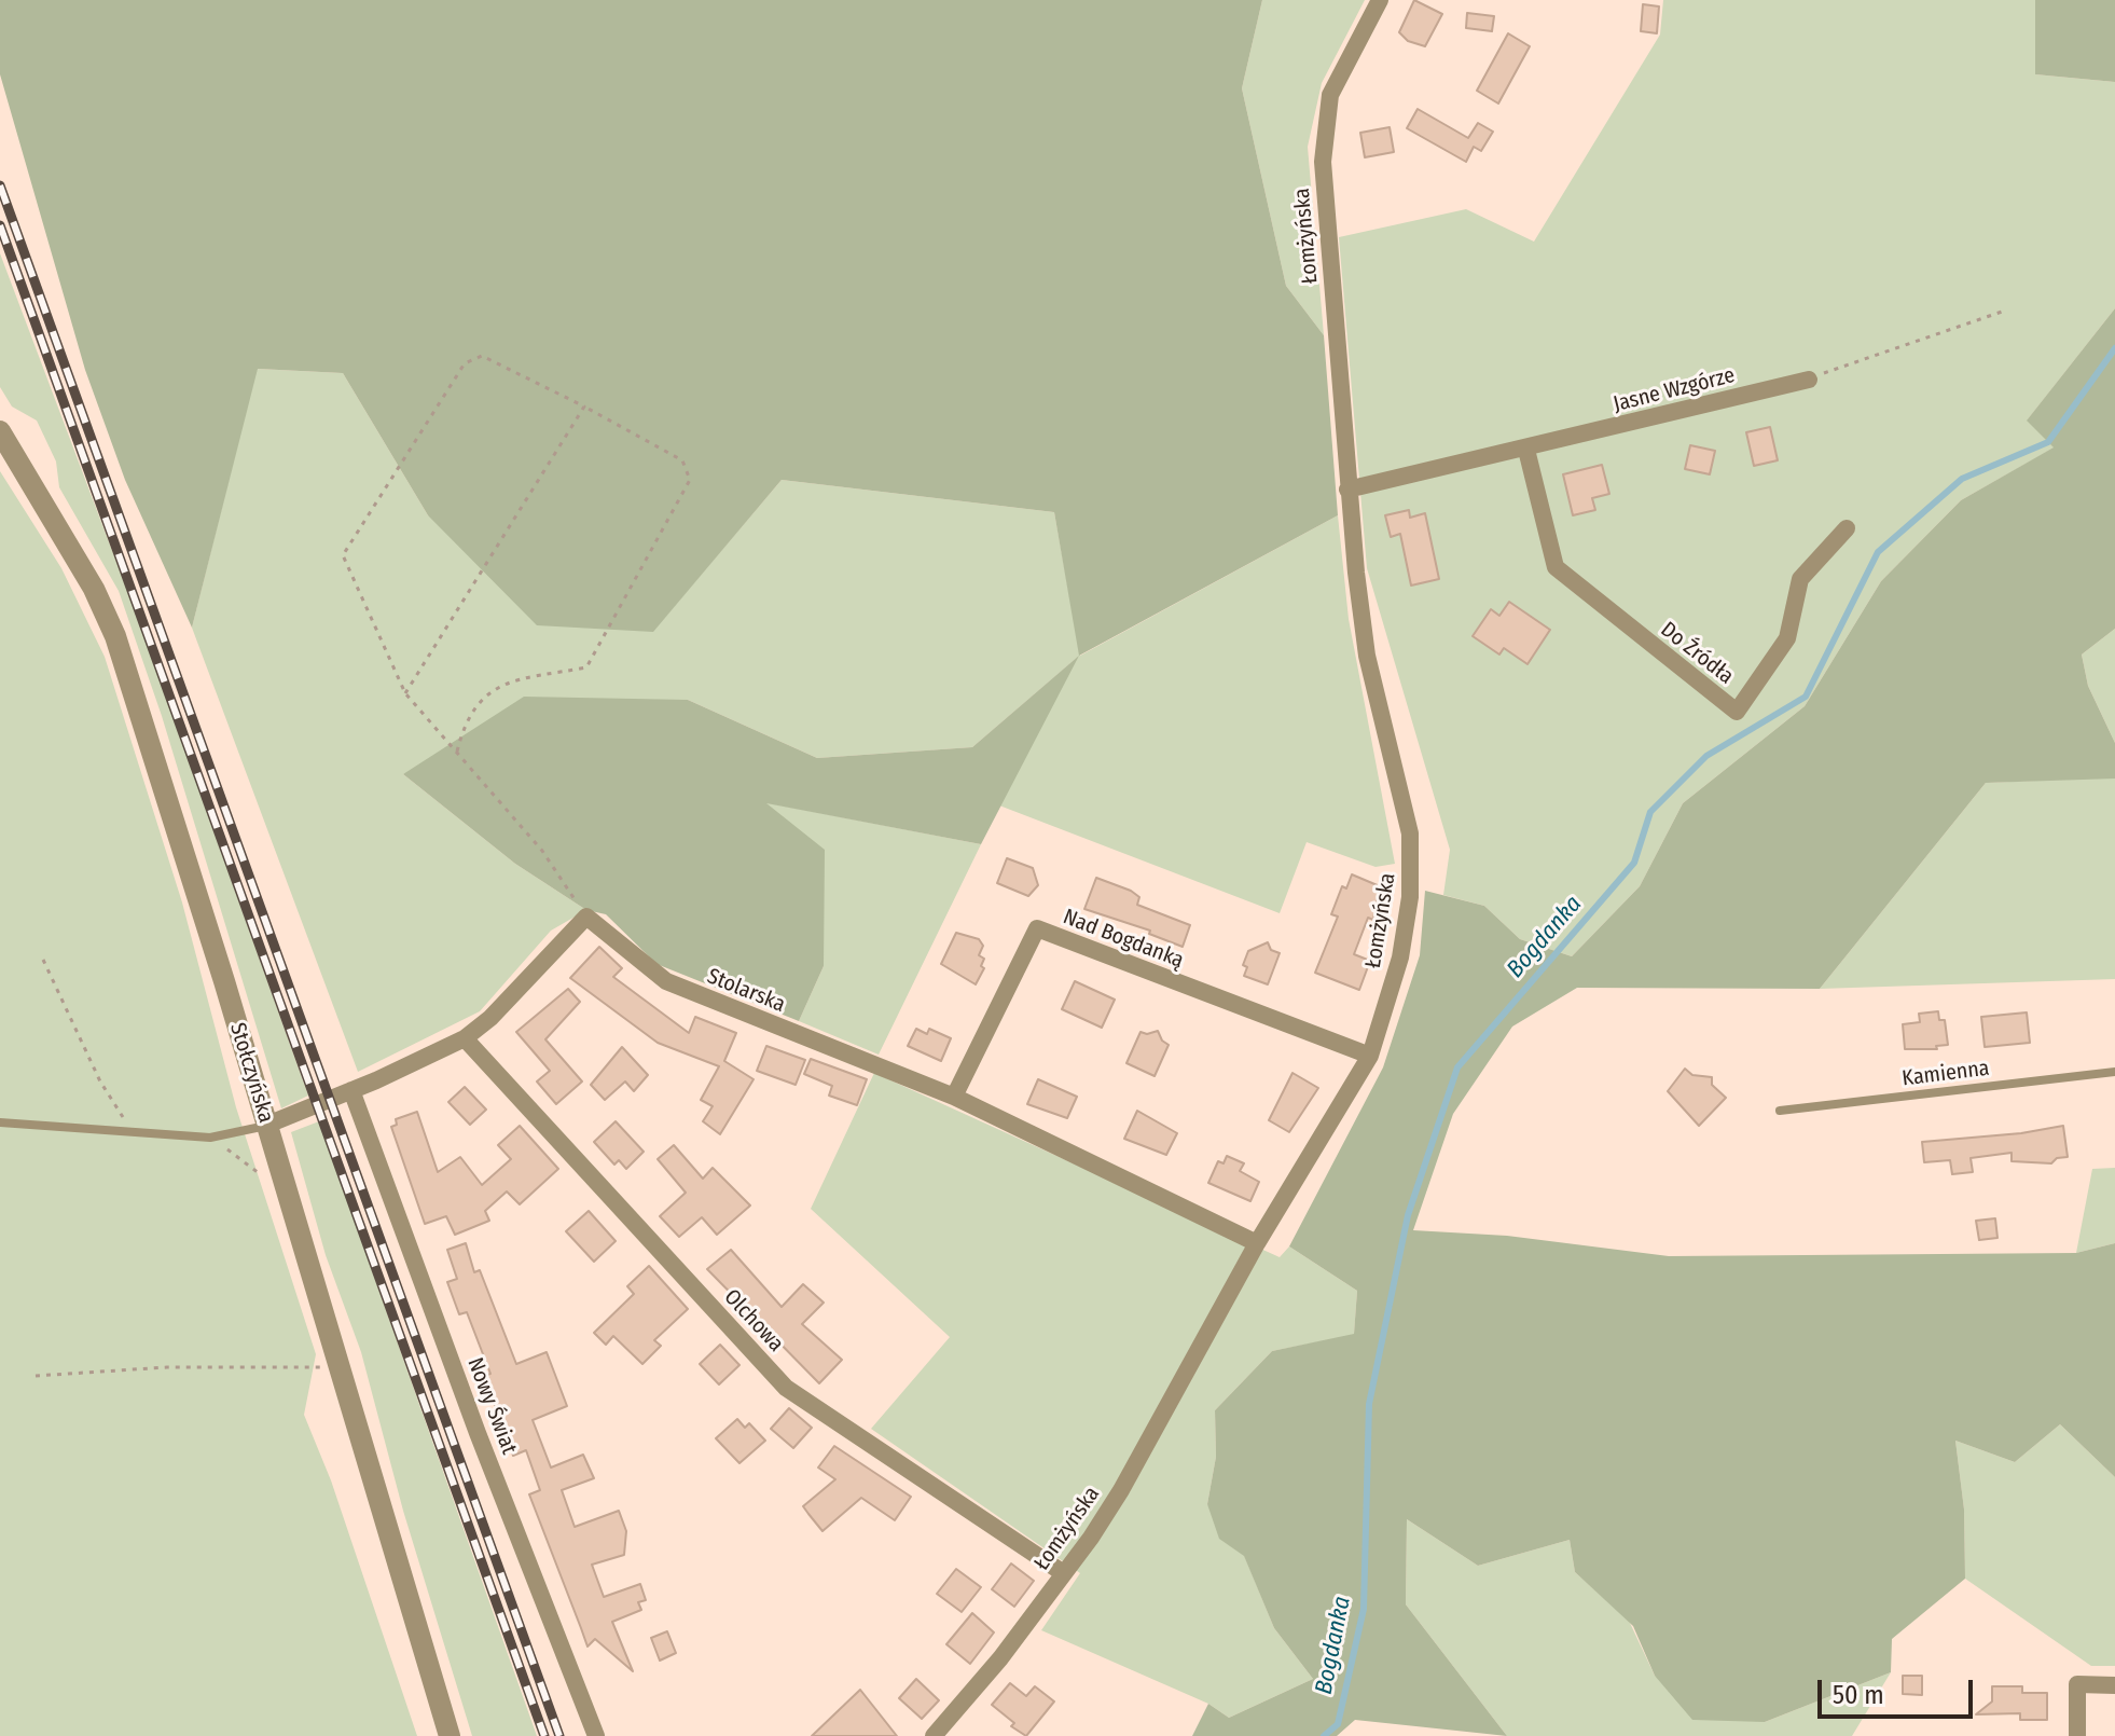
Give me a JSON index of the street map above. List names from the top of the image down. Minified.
{"streets":{"street":["Łomżyńska","Jasne Wzgórze","Do Źródła","Nad Bogdanką","Stolarska","Stołczyńska","Olchowa","Nowy Świat"],"lane":["Kamienna"]},"crossings":[["Łomżyńska","Jasne Wzgórze"],["Łomżyńska","Nad Bogdanką"],["Łomżyńska","Stolarska"],["Łomżyńska","Olchowa"],["Jasne Wzgórze","Do Źródła"],["Nad Bogdanką","Stolarska"]],"water":["Bogdanka"],"scale_bar":"50 m"}
